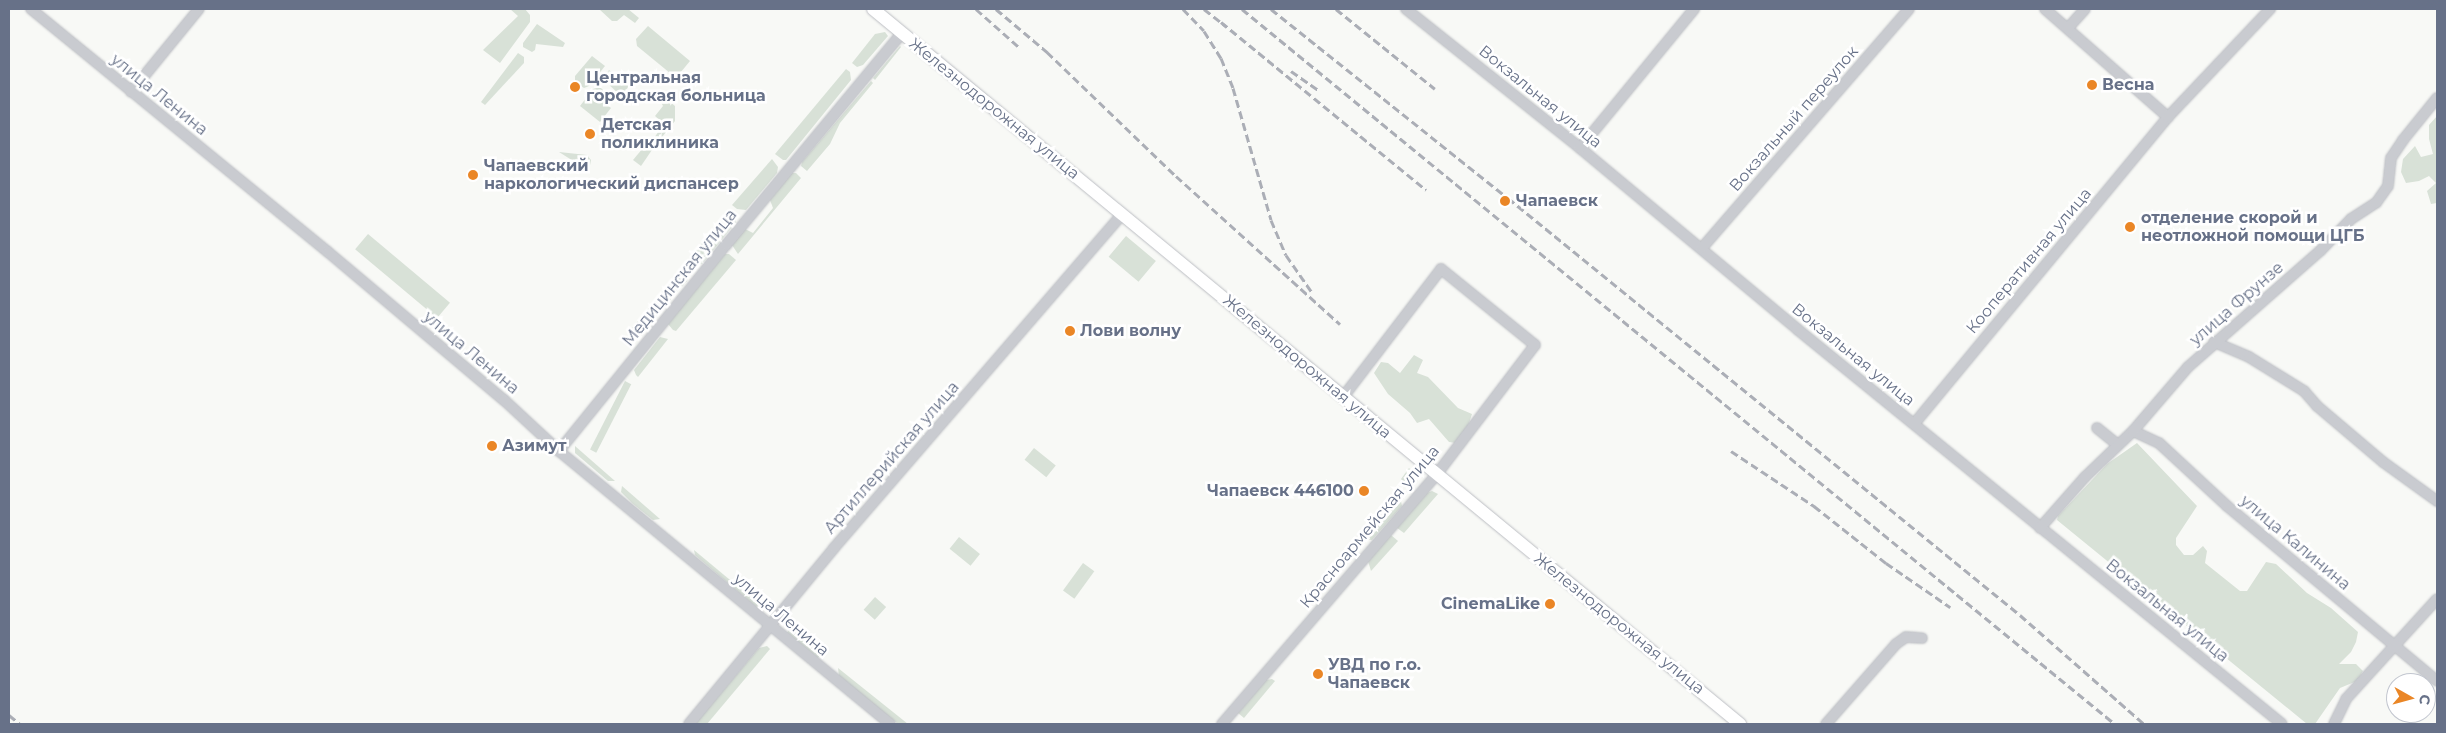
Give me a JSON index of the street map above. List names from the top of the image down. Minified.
{"streets":{"main road":["Железнодорожная улица"],"street":["улица Ленина","Вокзальная улица","Вокзальный переулок","Кооперативная улица","Медицинская улица","улица Фрунзе","Артиллерийская улица","Красноармейская улица","улица Калинина"]},"crossings":[["улица Ленина","Медицинская улица"],["улица Ленина","Артиллерийская улица"],["Вокзальная улица","Вокзальный переулок"],["Вокзальная улица","Кооперативная улица"],["Вокзальная улица","улица Фрунзе"],["Железнодорожная улица","Медицинская улица"],["Железнодорожная улица","Артиллерийская улица"],["Железнодорожная улица","Красноармейская улица"],["улица Фрунзе","улица Калинина"]],"places":["Весна","Центральная городская больница","Детская поликлиника","Чапаевский наркологический диспансер","Чапаевск","отделение скорой и неотложной помощи ЦГБ","Лови волну","Азимут","Чапаевск 446100","CinemaLike","УВД по г.о. Чапаевск"],"north":"right"}
